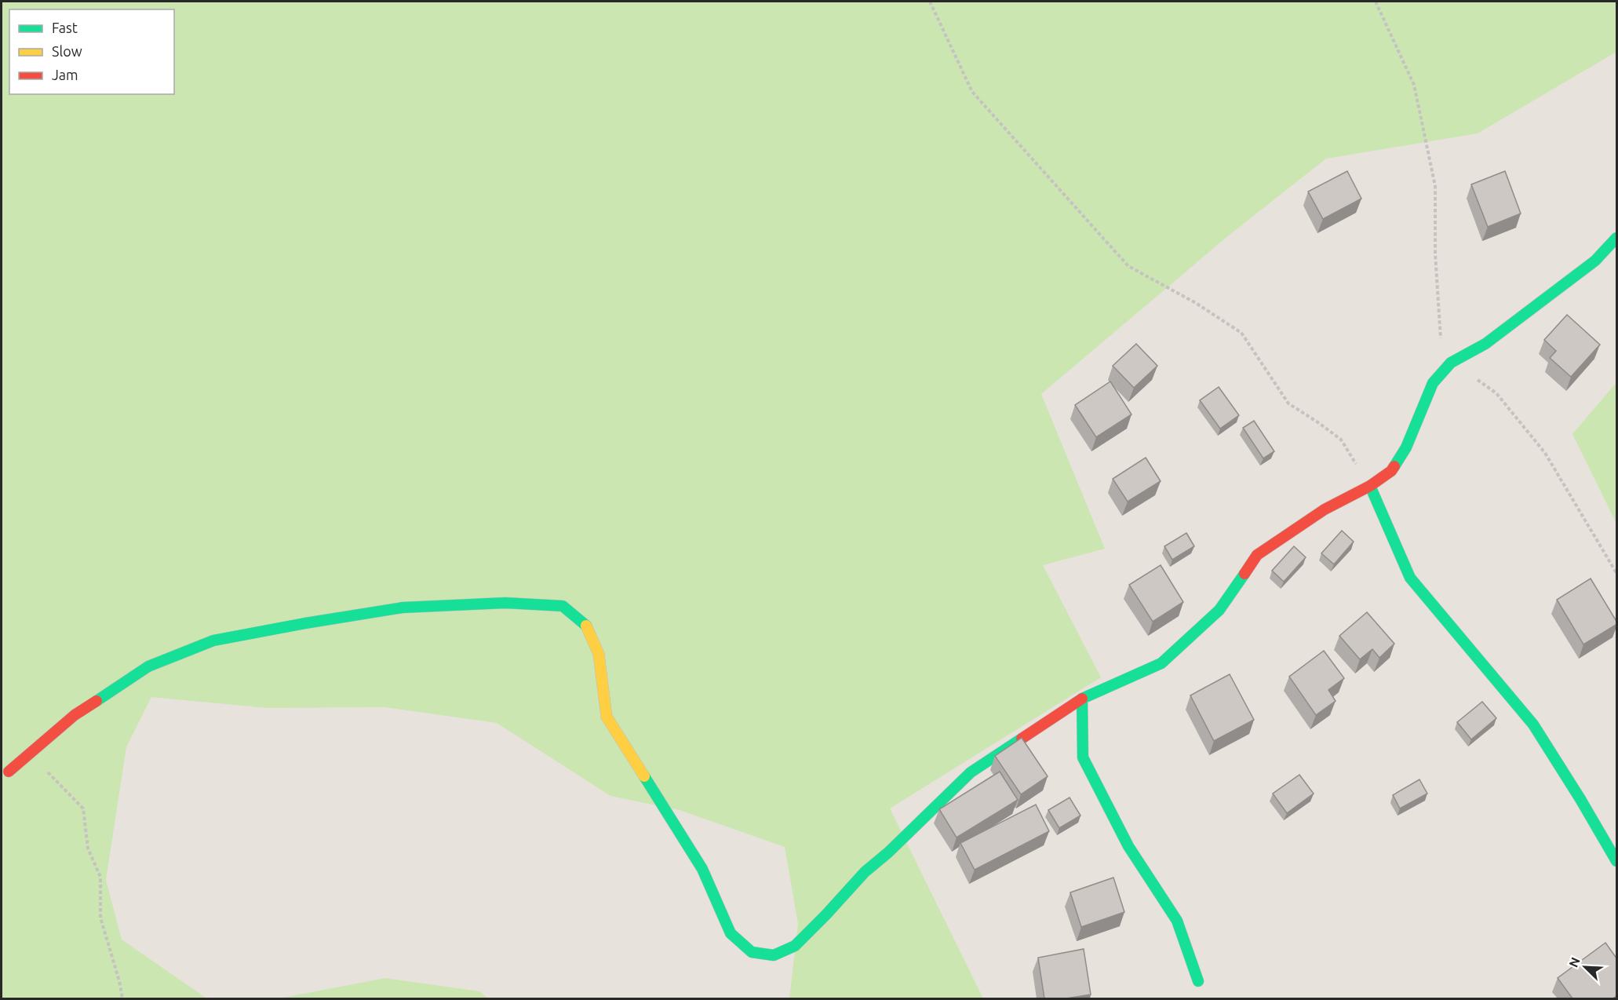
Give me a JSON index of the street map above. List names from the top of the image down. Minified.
{"legend":["Fast","Slow","Jam"],"north":"top left"}
